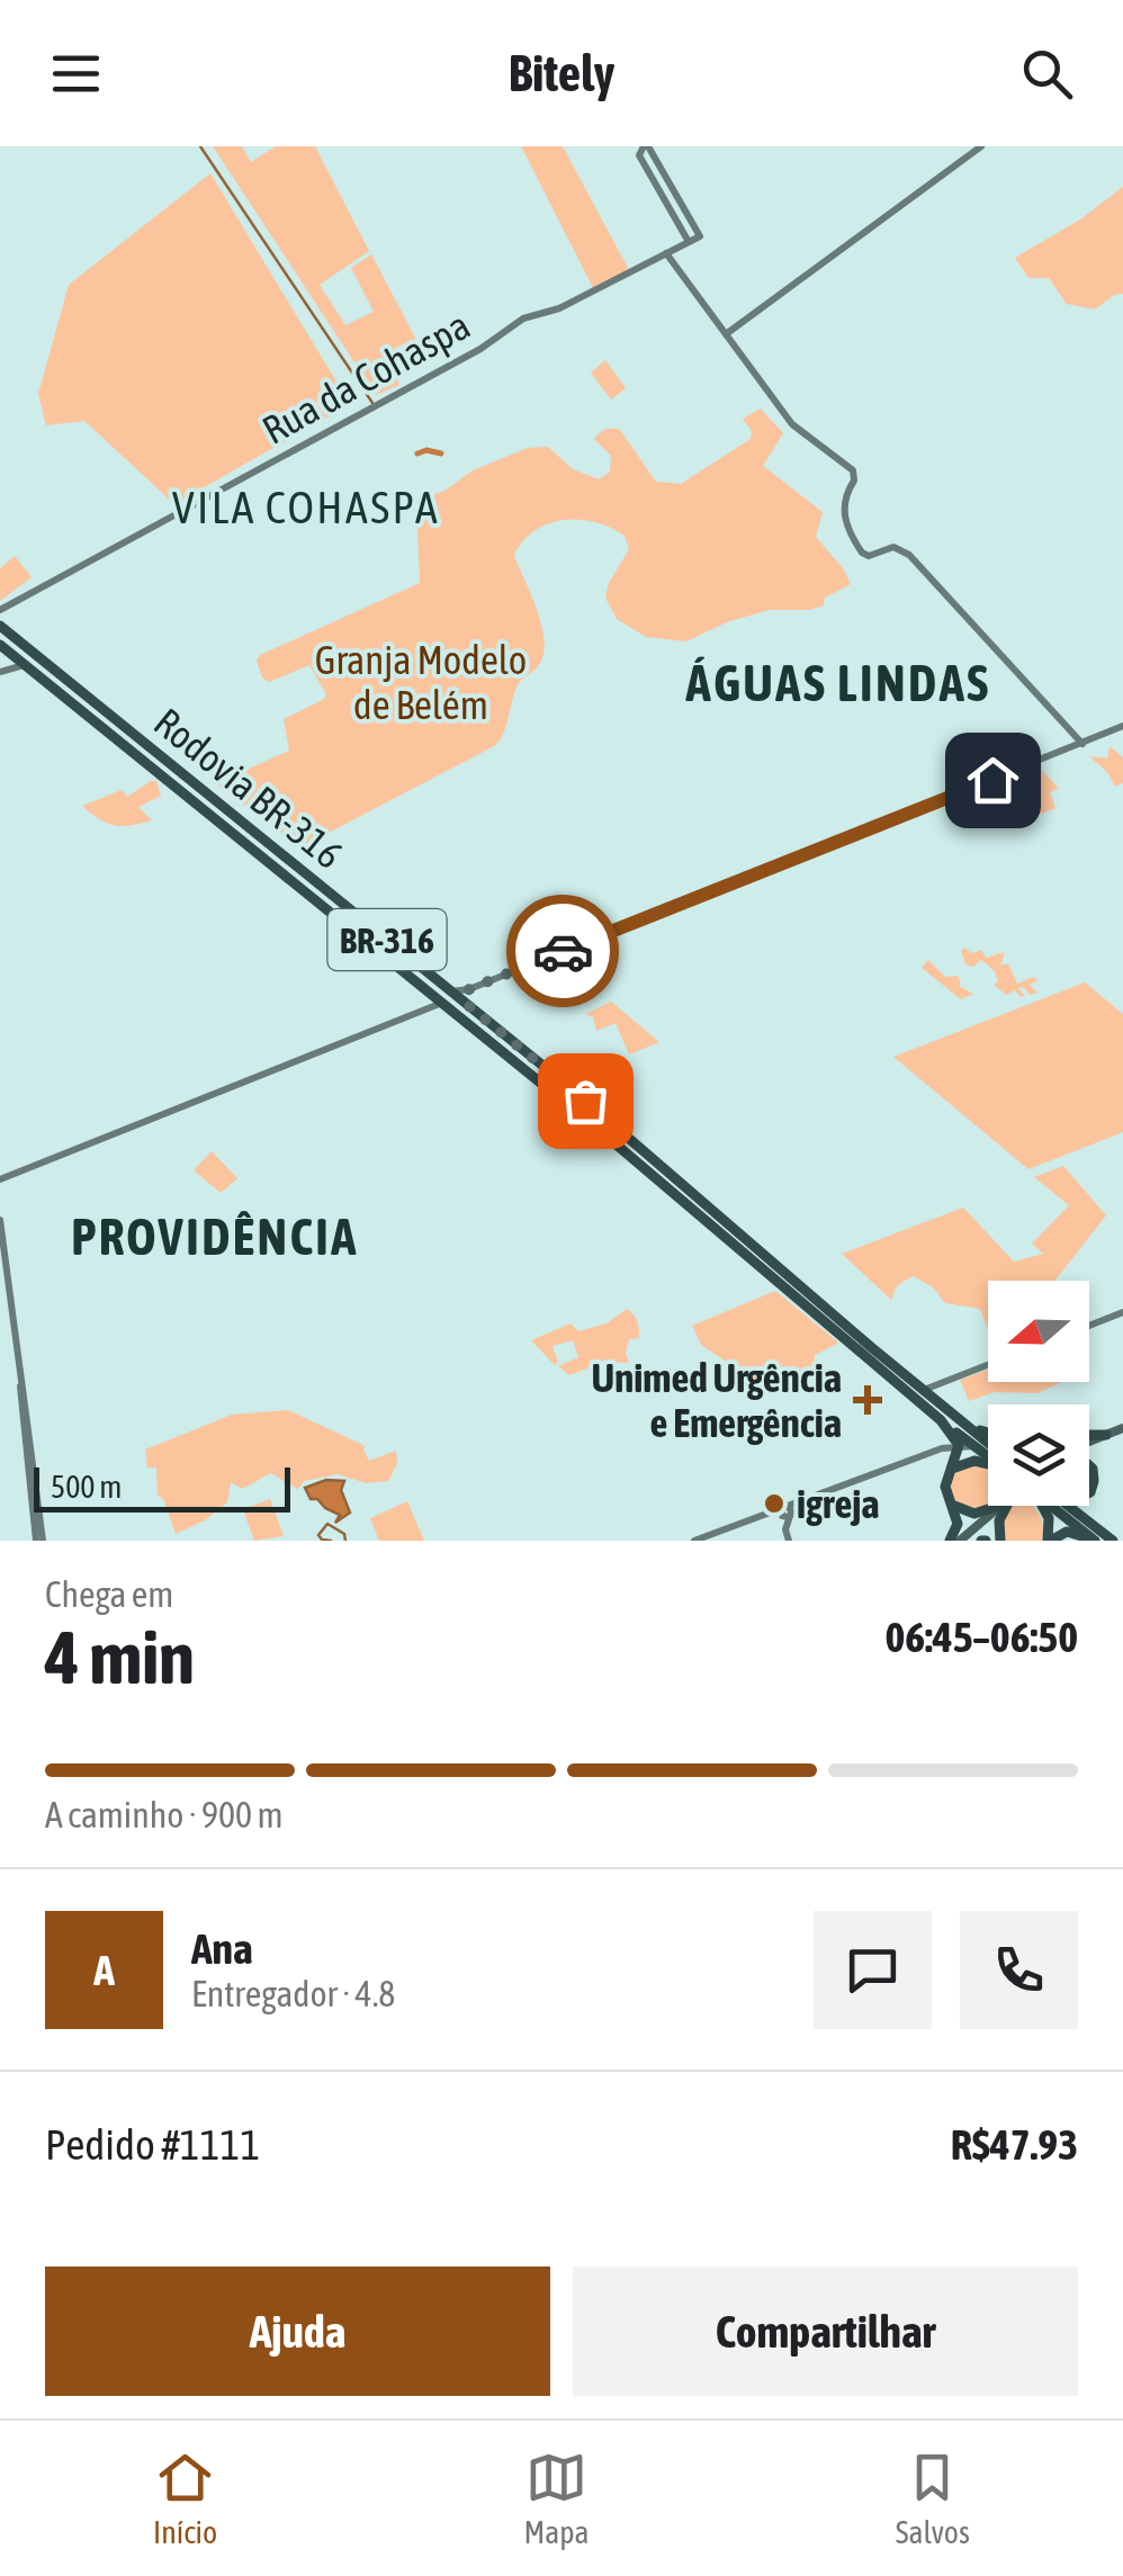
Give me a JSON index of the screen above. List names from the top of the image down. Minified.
{"streets":{"highway":["Rodovia BR-316","BR-316"],"street":["Rua da Cohaspa"]},"crossings":[["Rua da Cohaspa","Rodovia BR-316"],["Rodovia BR-316","BR-316"]],"districts":["VILA COHASPA","ÁGUAS LINDAS","PROVIDÊNCIA"],"parks":["Granja Modelo de Belém"],"places":{"health":["Unimed Urgência e Emergência"],"other":["igreja"]},"scale_bar":"500 m","north":"left","page":{"header":"Bitely","scale":"500 m","heading":["4 min","Chega em","06:45–06:50"],"panel":["Ana","Entregador · 4.8","Pedido #1111","R$47.93"],"bar":"A caminho · 900 m","round":"A","buttons":["Ajuda","Compartilhar"],"tabs":["Início","Mapa","Salvos"]}}
